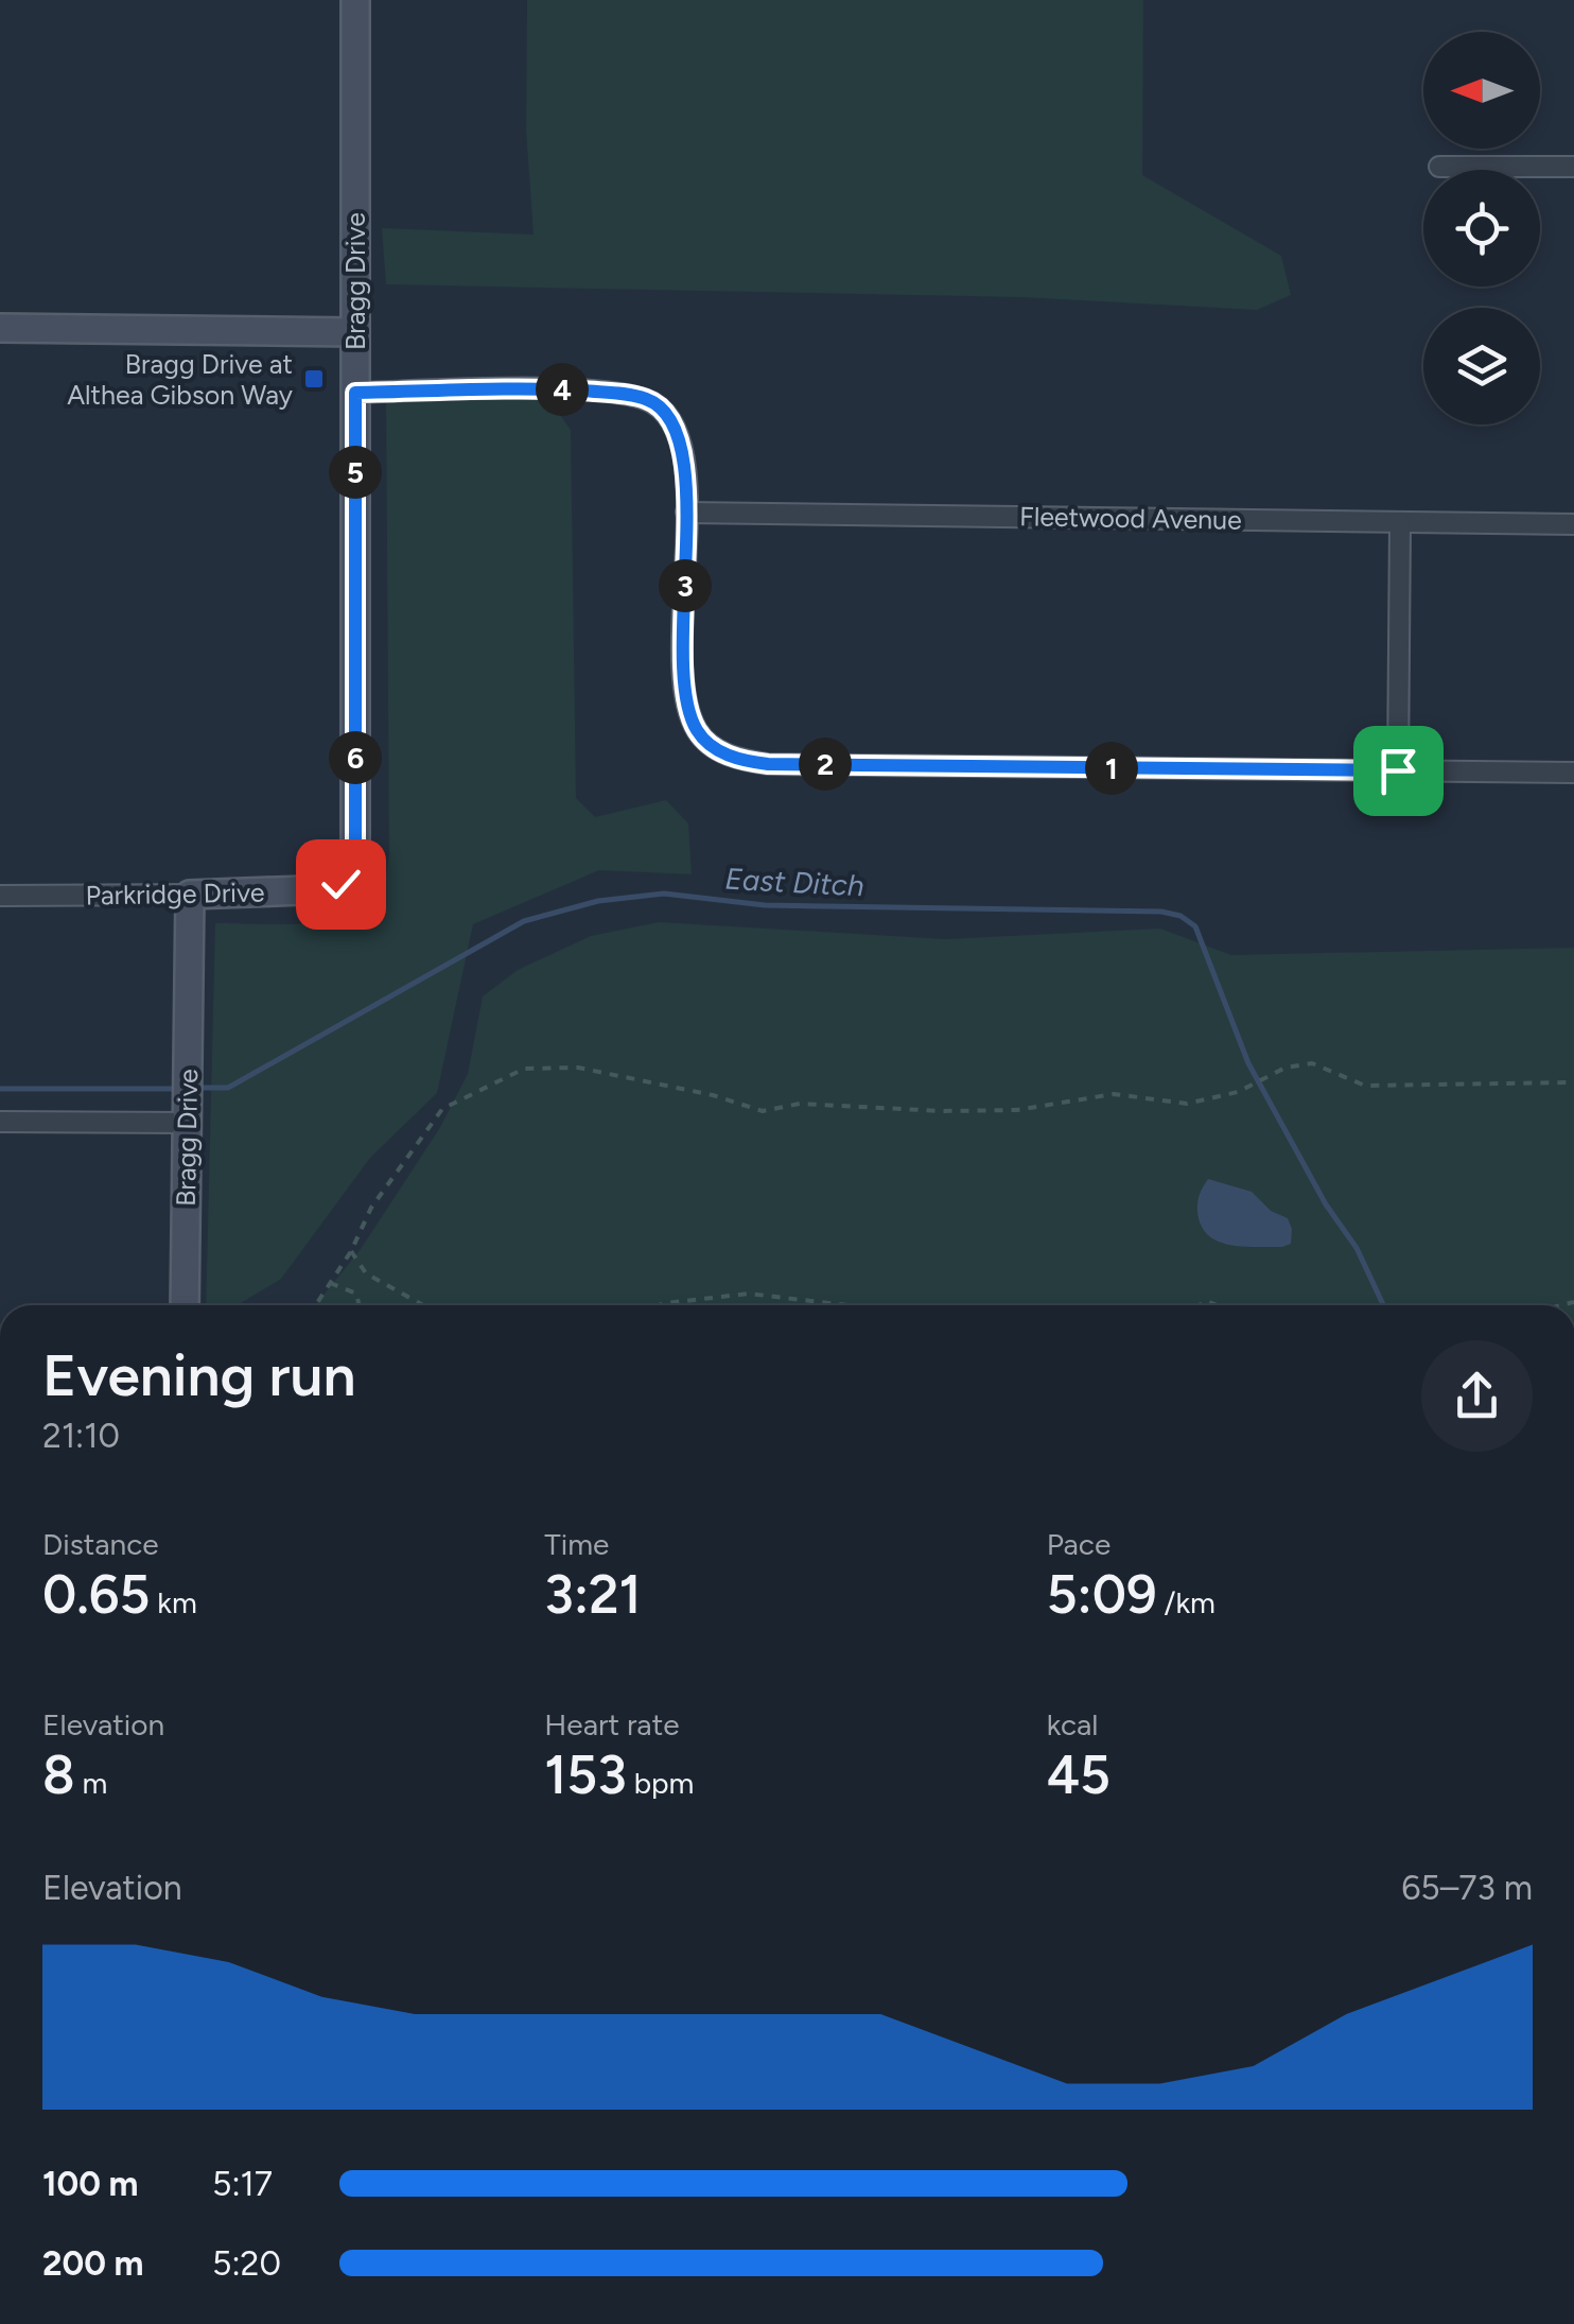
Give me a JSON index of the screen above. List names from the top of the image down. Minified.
{"streets":{"street":["Bragg Drive","Fleetwood Avenue","Parkridge Drive"]},"crossings":[["Bragg Drive","Parkridge Drive"]],"water":["East Ditch"],"places":{"transit":["Bragg Drive at Althea Gibson Way"]},"north":"left","page":{"pins":["4","5","3","6","2","1"],"heading":["Evening run","21:10"],"stats":[["Distance","0.65 km"],["Time","3:21"],["Pace","5:09 /km"],["Elevation","8 m"],["Heart rate","153 bpm"],["kcal","45"]],"chart":["Elevation","65–73 m"],"list":[{"name":"100 m","note":"5:17"},{"name":"200 m","note":"5:20"}]}}
